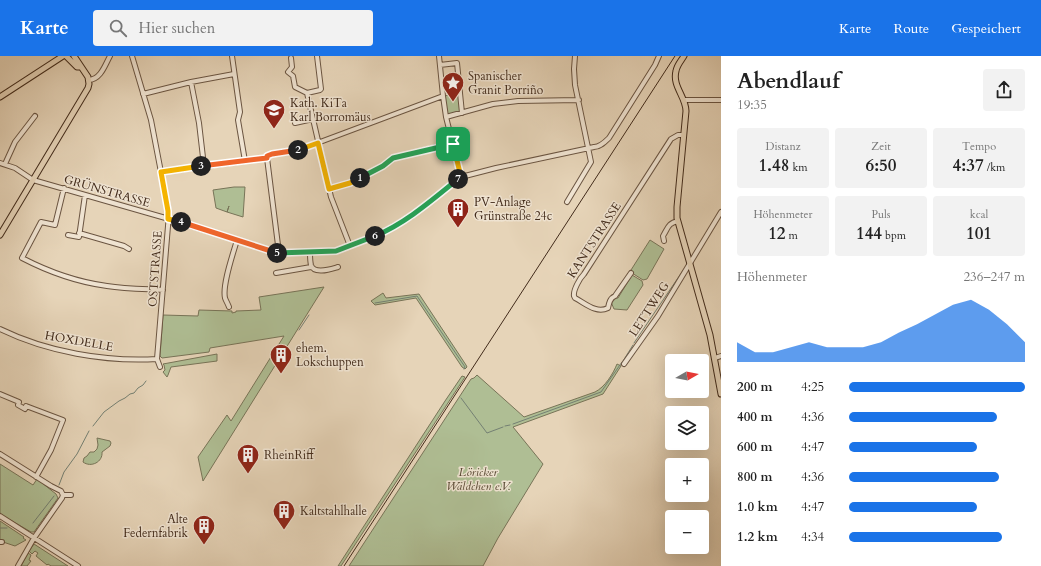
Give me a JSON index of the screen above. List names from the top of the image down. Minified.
{"streets":{"street":["GRÜNSTRASSE","KANTSTRASSE","OSTSTRASSE","LETTWEG","HOXDELLE"]},"crossings":[["GRÜNSTRASSE","OSTSTRASSE"],["OSTSTRASSE","HOXDELLE"]],"parks":["Löricker Wäldchen e.V."],"places":{"place":["Spanischer Granit Porriño"],"school or university":["Kath. KiTa Karl Borromäus"],"building":["PV-Anlage Grünstraße 24c","ehem. Lokschuppen","RheinRiff","Kaltstahlhalle","Alte Federnfabrik"]},"north":"right","page":{"header":"Karte","search":"Hier suchen","nav":["Karte","Route","Gespeichert"],"heading":["Abendlauf","19:35"],"stats":[["Distanz","1.48 km"],["Zeit","6:50"],["Tempo","4:37 /km"],["Höhenmeter","12 m"],["Puls","144 bpm"],["kcal","101"]],"pins":["2","3","1","7","4","6","5"],"chart":["Höhenmeter","236–247 m"],"map_buttons":["+","−"],"list":[{"name":"200 m","note":"4:25"},{"name":"400 m","note":"4:36"},{"name":"600 m","note":"4:47"},{"name":"800 m","note":"4:36"},{"name":"1.0 km","note":"4:47"},{"name":"1.2 km","note":"4:34"}]}}
